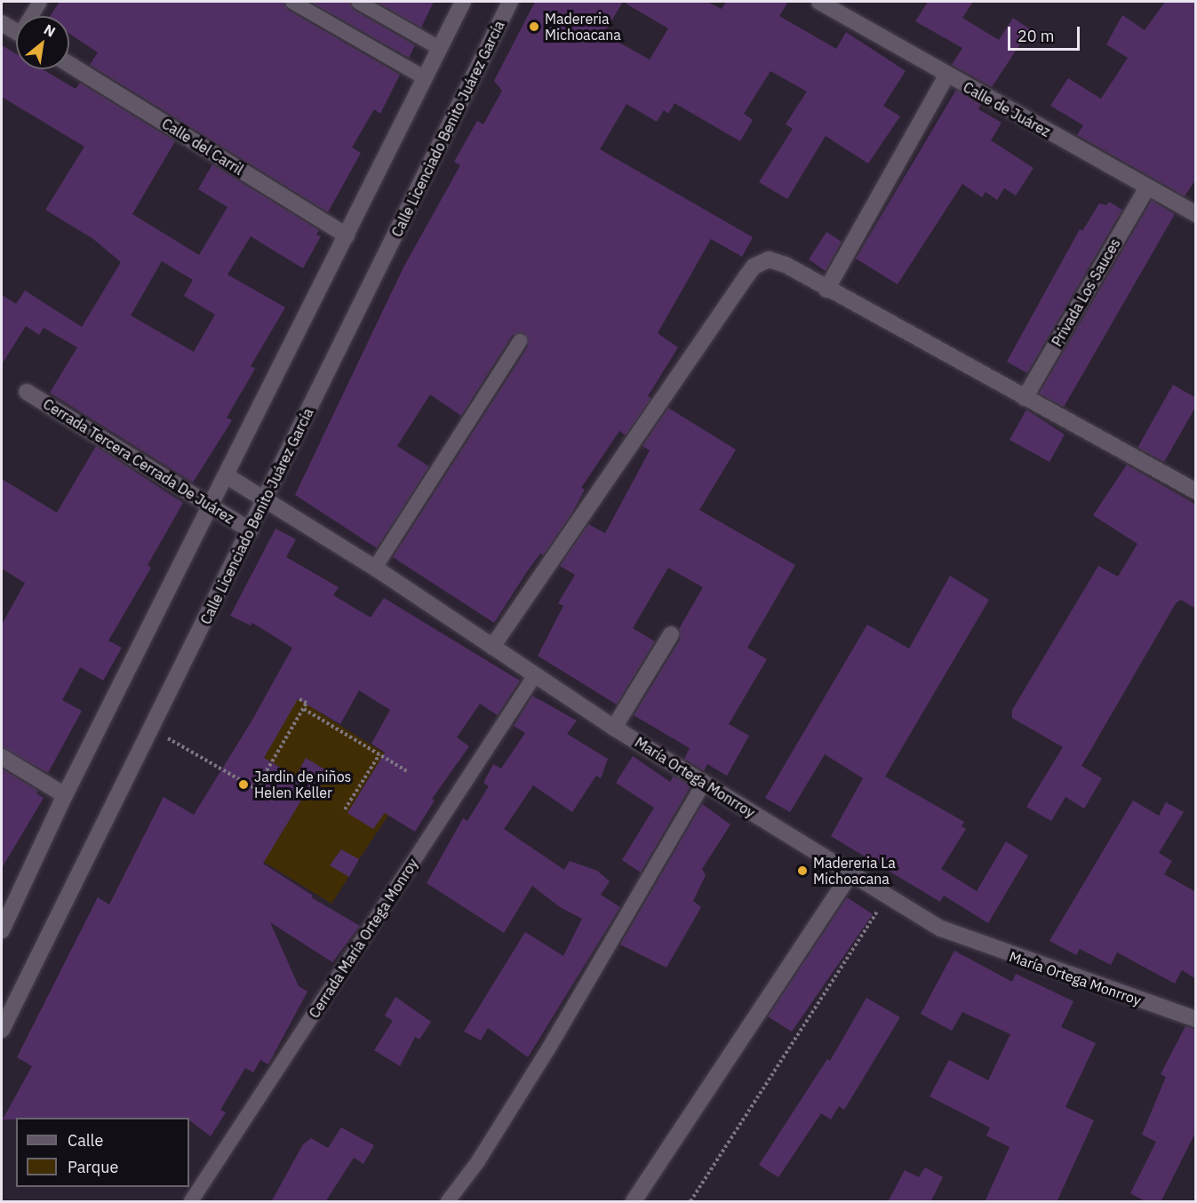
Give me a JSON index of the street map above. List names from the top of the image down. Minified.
{"streets":{"street":["Calle de Juárez","Calle Licenciado Benito Juárez García","Calle del Carril","Privada Los Sauces","Cerrada Tercera Cerrada De Juárez","María Ortega Monrroy"],"lane":["Cerrada María Ortega Monroy"]},"crossings":[["Calle de Juárez","Privada Los Sauces"],["Calle Licenciado Benito Juárez García","Cerrada Tercera Cerrada De Juárez"],["Calle Licenciado Benito Juárez García","María Ortega Monrroy"],["María Ortega Monrroy","Cerrada María Ortega Monroy"]],"places":["Madereria Michoacana","Jardin de niños Helen Keller","Madereria La Michoacana"],"legend":["Calle","Parque"],"scale_bar":"20 m","north":"top right"}
